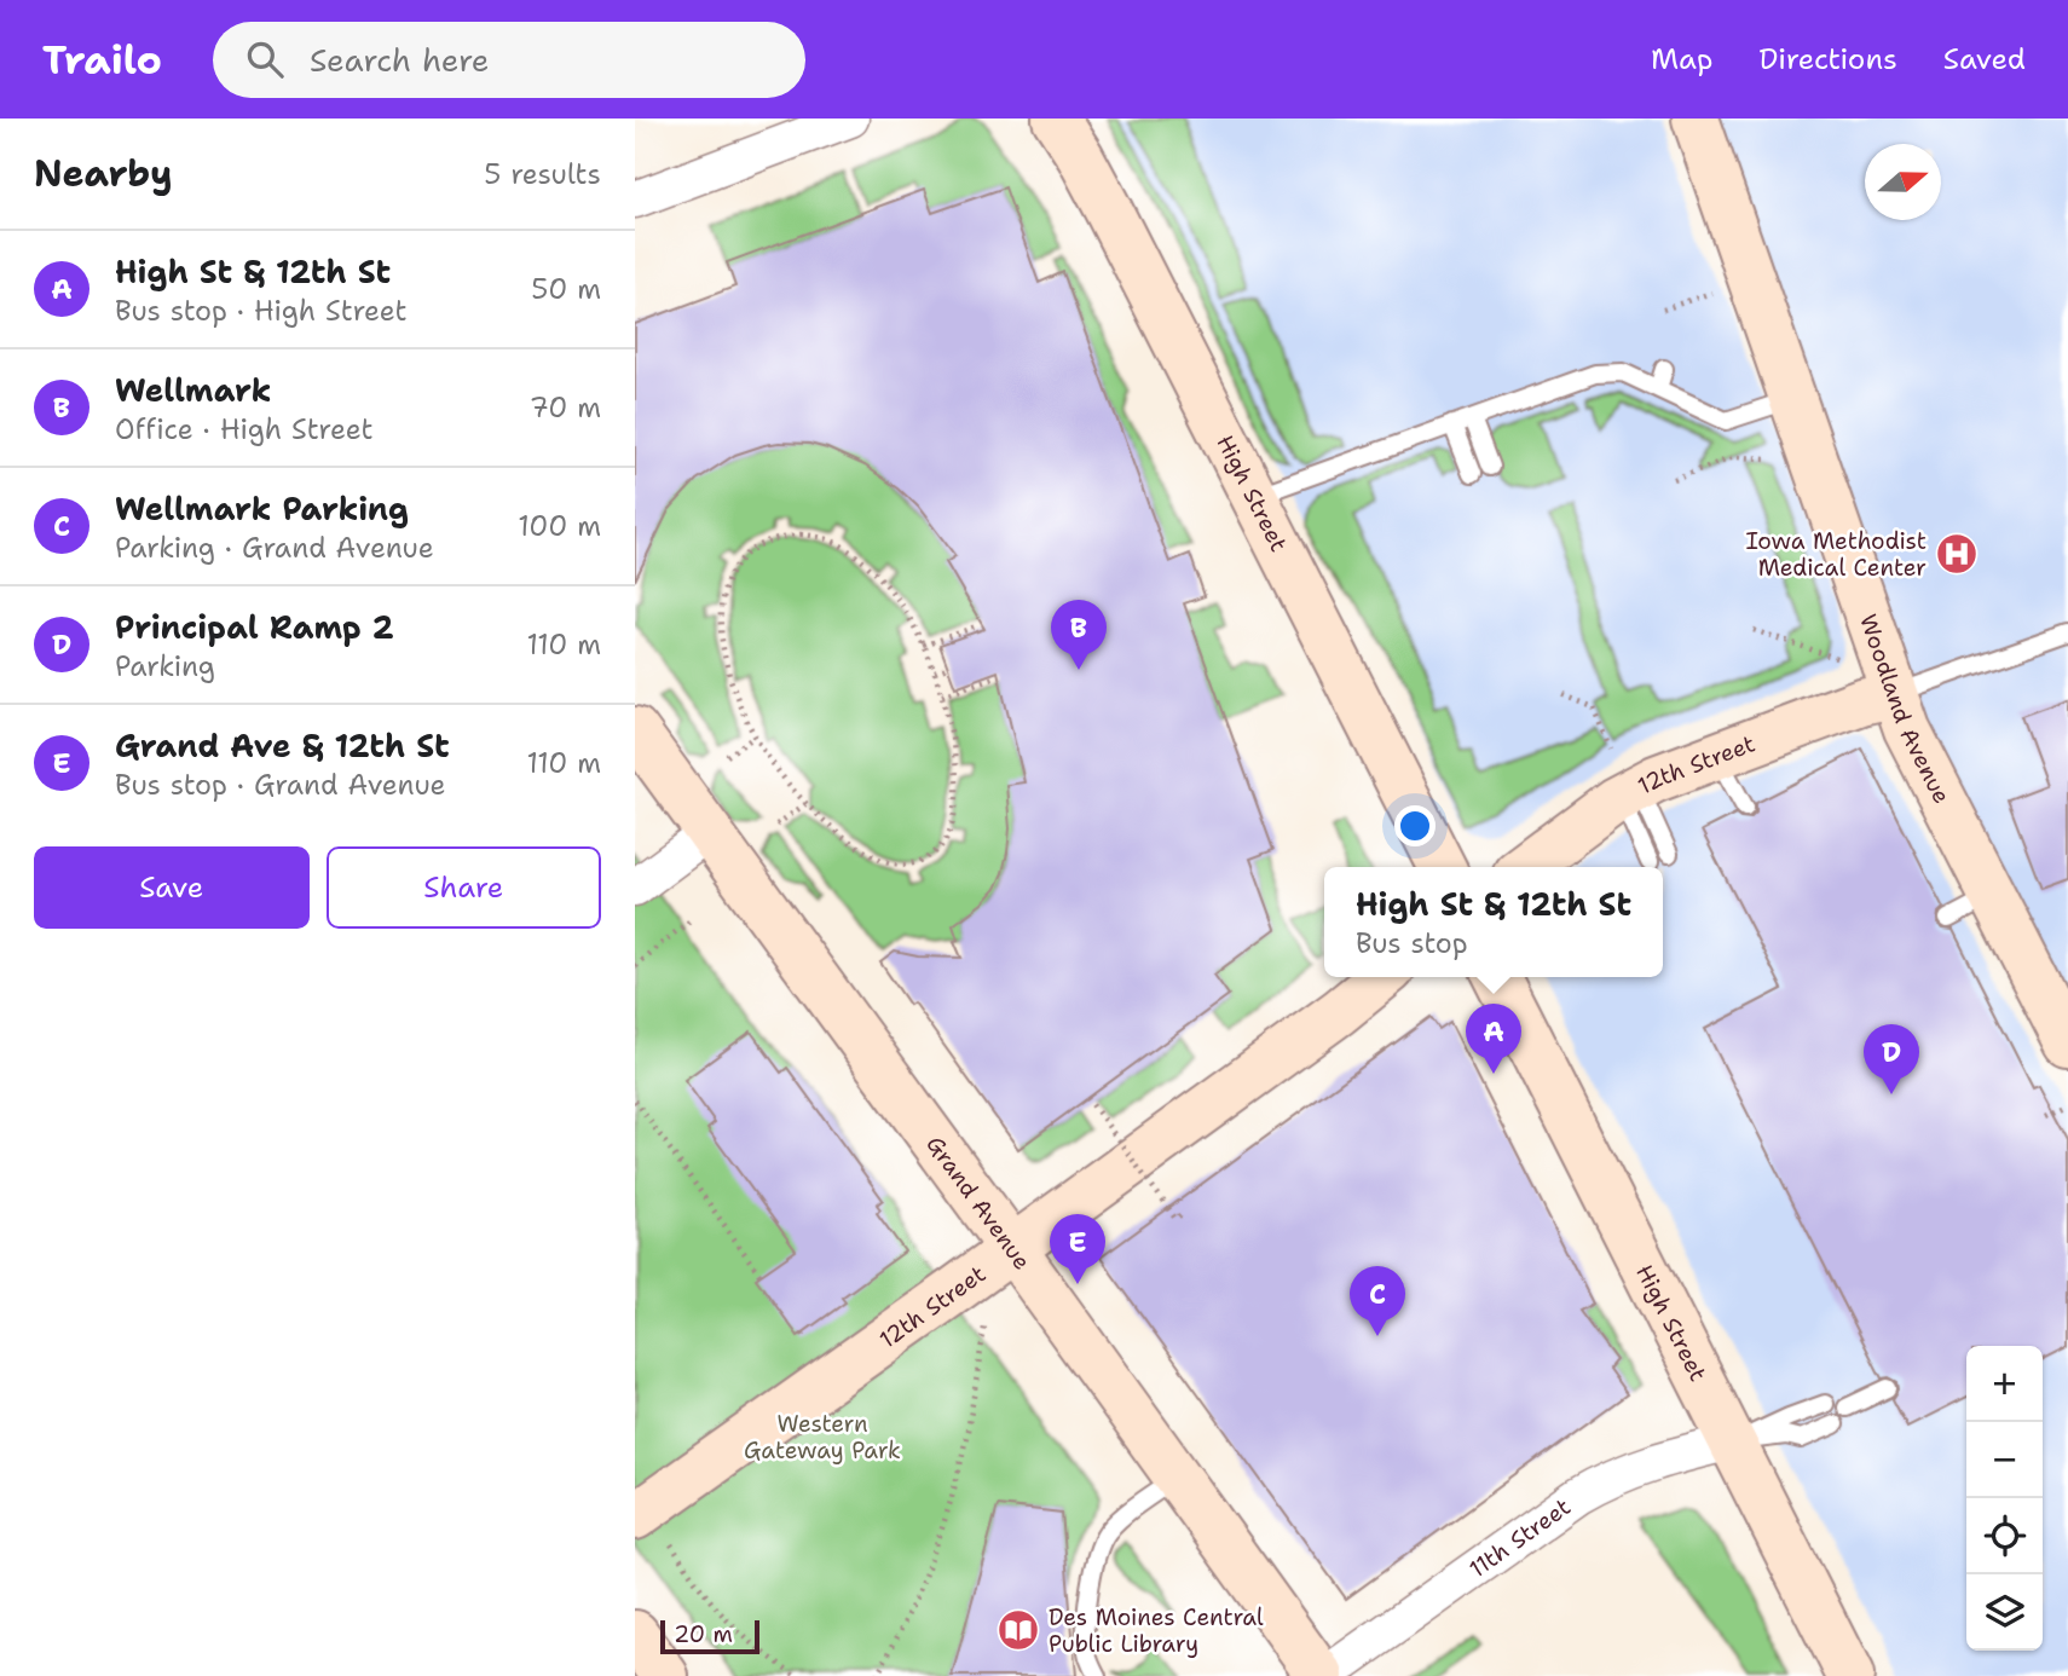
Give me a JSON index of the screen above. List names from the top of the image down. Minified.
{"streets":{"main road":["High Street","Woodland Avenue","12th Street","Grand Avenue"],"street":["11th Street"]},"crossings":[["High Street","11th Street"],["Woodland Avenue","12th Street"],["12th Street","Grand Avenue"],["Grand Avenue","11th Street"]],"parks":["Western Gateway Park"],"places":{"hospital":["Iowa Methodist Medical Center"],"library":["Des Moines Central Public Library"]},"scale_bar":"20 m","north":"right","page":{"header":"Trailo","search":"Search here","nav":["Map","Directions","Saved"],"heading":["Nearby","5 results"],"list":[{"mark":"A","name":"High St & 12th St","note":"Bus stop · High Street","value":"50 m"},{"mark":"B","name":"Wellmark","note":"Office · High Street","value":"70 m"},{"mark":"C","name":"Wellmark Parking","note":"Parking · Grand Avenue","value":"100 m"},{"mark":"D","name":"Principal Ramp 2","note":"Parking","value":"110 m"},{"mark":"E","name":"Grand Ave & 12th St","note":"Bus stop · Grand Avenue","value":"110 m"}],"pins":["B","A","D","E","C"],"buttons":["Save","Share"],"popup":["High St & 12th St","Bus stop"],"map_buttons":["+","−"],"scale":"20 m"}}
